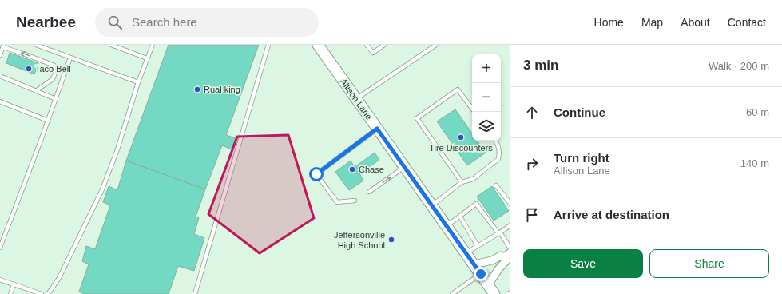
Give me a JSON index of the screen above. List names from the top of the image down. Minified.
{"streets":{"main road":["Allison Lane"]},"places":["Taco Bell","Rual king","Tire Discounters","Chase","Jeffersonville High School"],"page":{"header":"Nearbee","search":"Search here","nav":["Home","Map","About","Contact"],"heading":["3 min","Walk · 200 m"],"map_buttons":["+","−"],"list":[["Continue","60 m"],["Turn right","Allison Lane","140 m"],"Arrive at destination"],"buttons":["Save","Share"]}}
